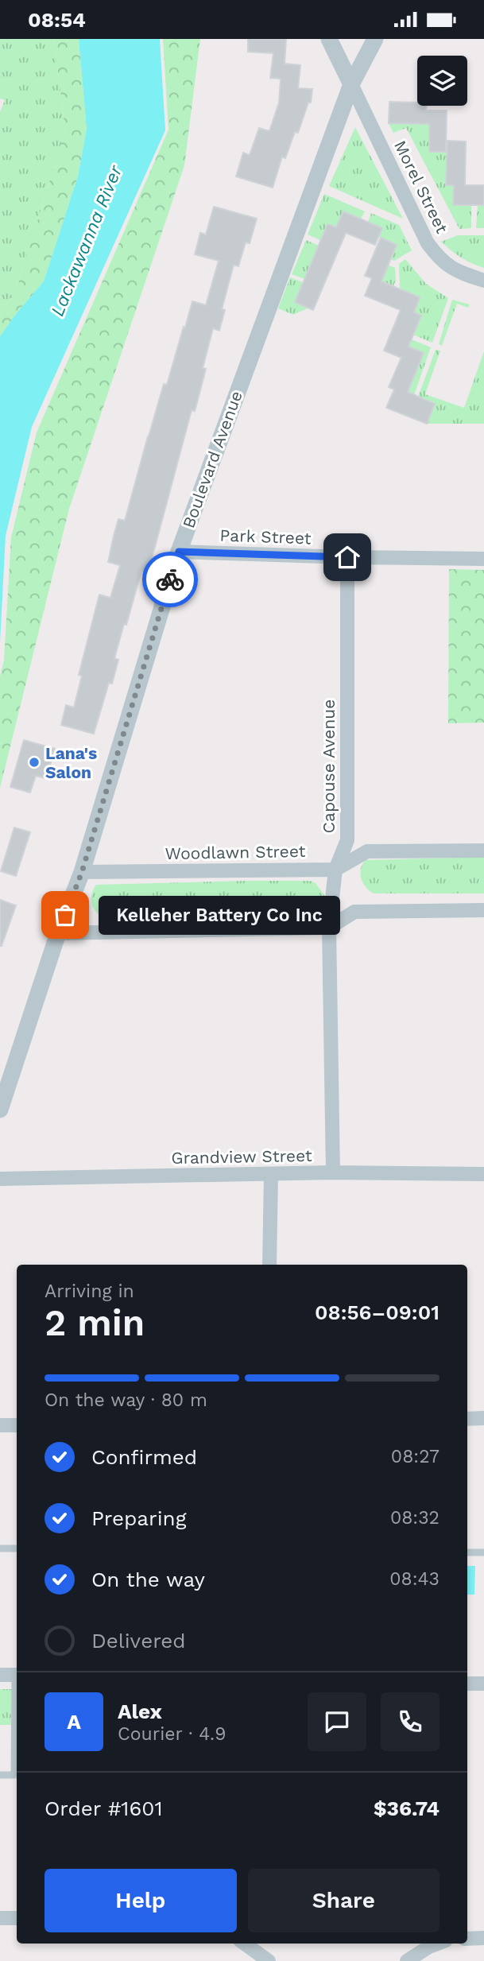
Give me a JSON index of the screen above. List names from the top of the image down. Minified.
{"streets":{"street":["Morel Street","Boulevard Avenue","Park Street","Capouse Avenue","Woodlawn Street","Grandview Street"]},"crossings":[["Morel Street","Boulevard Avenue"],["Boulevard Avenue","Park Street"],["Boulevard Avenue","Woodlawn Street"],["Park Street","Capouse Avenue"],["Capouse Avenue","Woodlawn Street"],["Capouse Avenue","Grandview Street"]],"water":["Lackawanna River"],"places":["Lana's Salon","Kelleher Battery Co Inc"],"page":{"status":"08:54","bubble":"Kelleher Battery Co Inc","heading":["2 min","Arriving in","08:56–09:01"],"panel":["Alex","Courier · 4.9","Order #1601","$36.74"],"bar":"On the way · 80 m","list":[["Confirmed","08:27"],["Preparing","08:32"],["On the way","08:43"],"Delivered"],"round":"A","buttons":["Help","Share"]}}
